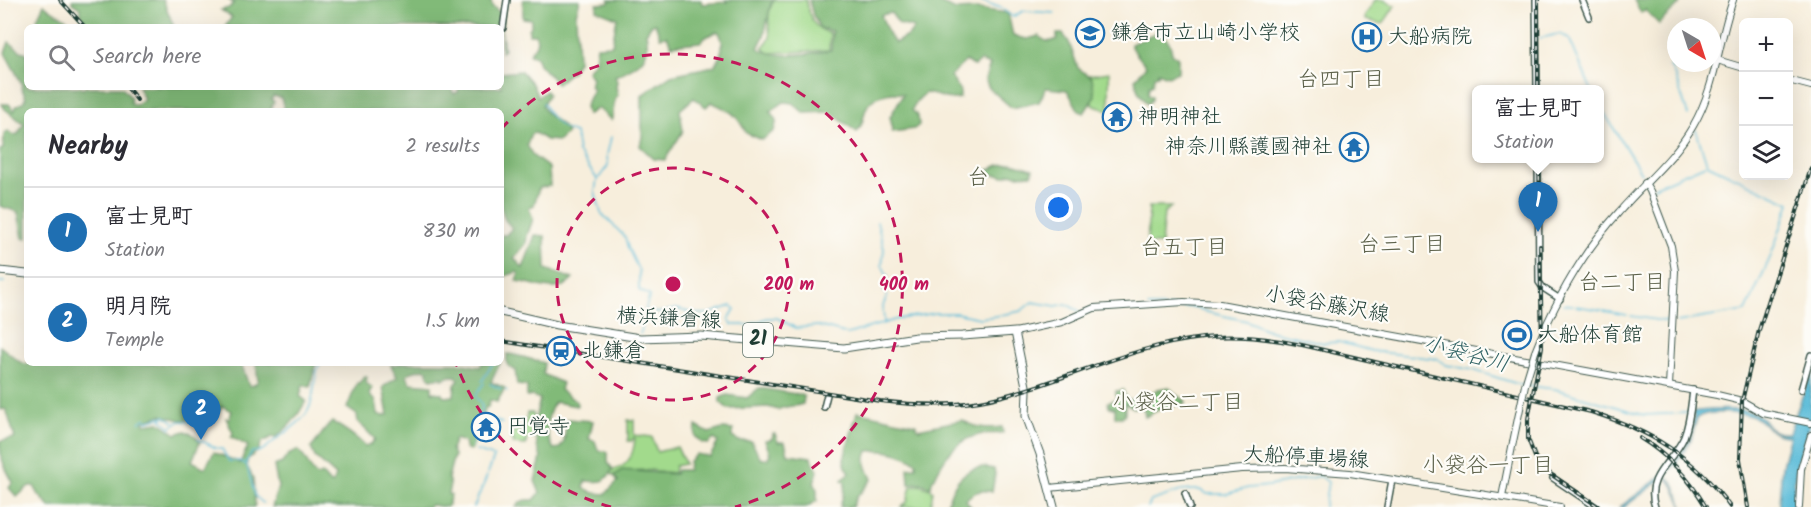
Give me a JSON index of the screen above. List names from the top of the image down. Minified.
{"streets":{"main road":["小袋谷藤沢線","横浜鎌倉線","21","大船停車場線"]},"crossings":[["小袋谷藤沢線","横浜鎌倉線"]],"districts":["台四丁目","台","台三丁目","台五丁目","台二丁目","小袋谷二丁目","小袋谷一丁目"],"water":["小袋谷川"],"places":{"school or university":["鎌倉市立山崎小学校"],"hospital":["大船病院"],"temple":["神明神社","神奈川縣護國神社","円覚寺"],"sports":["大船体育館"],"station":["北鎌倉"]},"north":"bottom right","page":{"map_buttons":["+","−"],"search":"Search here","popup":["富士見町","Station"],"heading":["Nearby","2 results"],"pins":["1","2"],"list":[{"mark":"1","name":"富士見町","note":"Station","value":"830 m"},{"mark":"2","name":"明月院","note":"Temple","value":"1.5 km"}]},"rings":["200 m","400 m"]}
